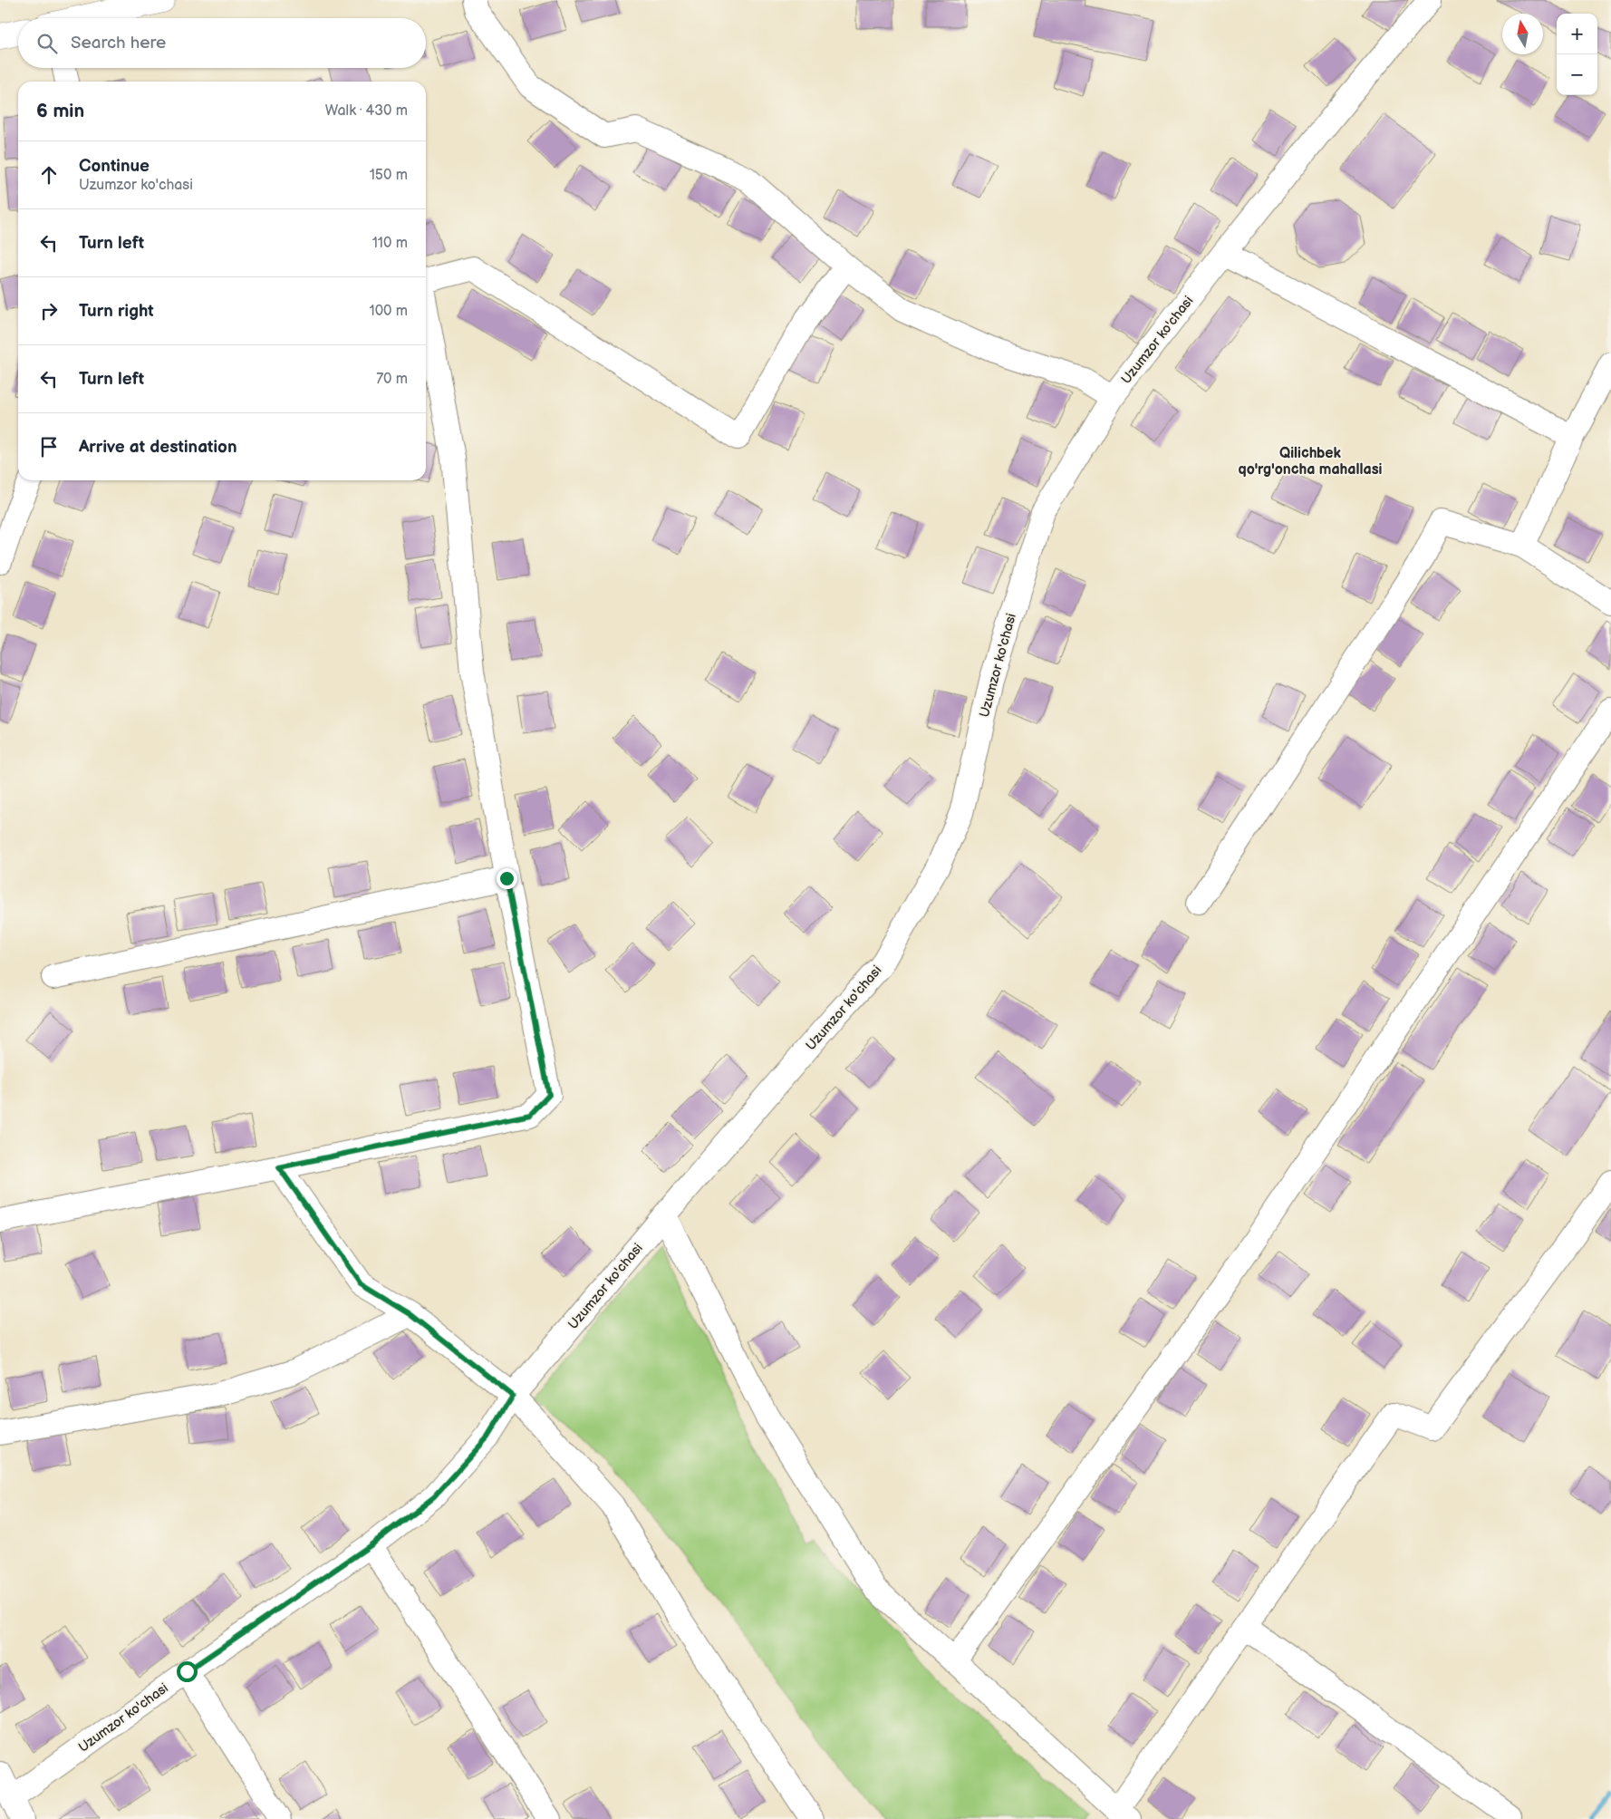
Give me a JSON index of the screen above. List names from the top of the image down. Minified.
{"streets":{"street":["Uzumzor ko'chasi"]},"districts":["Qilichbek qo'rg'oncha mahallasi"],"north":"top","page":{"map_buttons":["+","−"],"search":"Search here","heading":["6 min","Walk · 430 m"],"list":[["Continue","Uzumzor ko'chasi","150 m"],["Turn left","110 m"],["Turn right","100 m"],["Turn left","70 m"],"Arrive at destination"]}}
